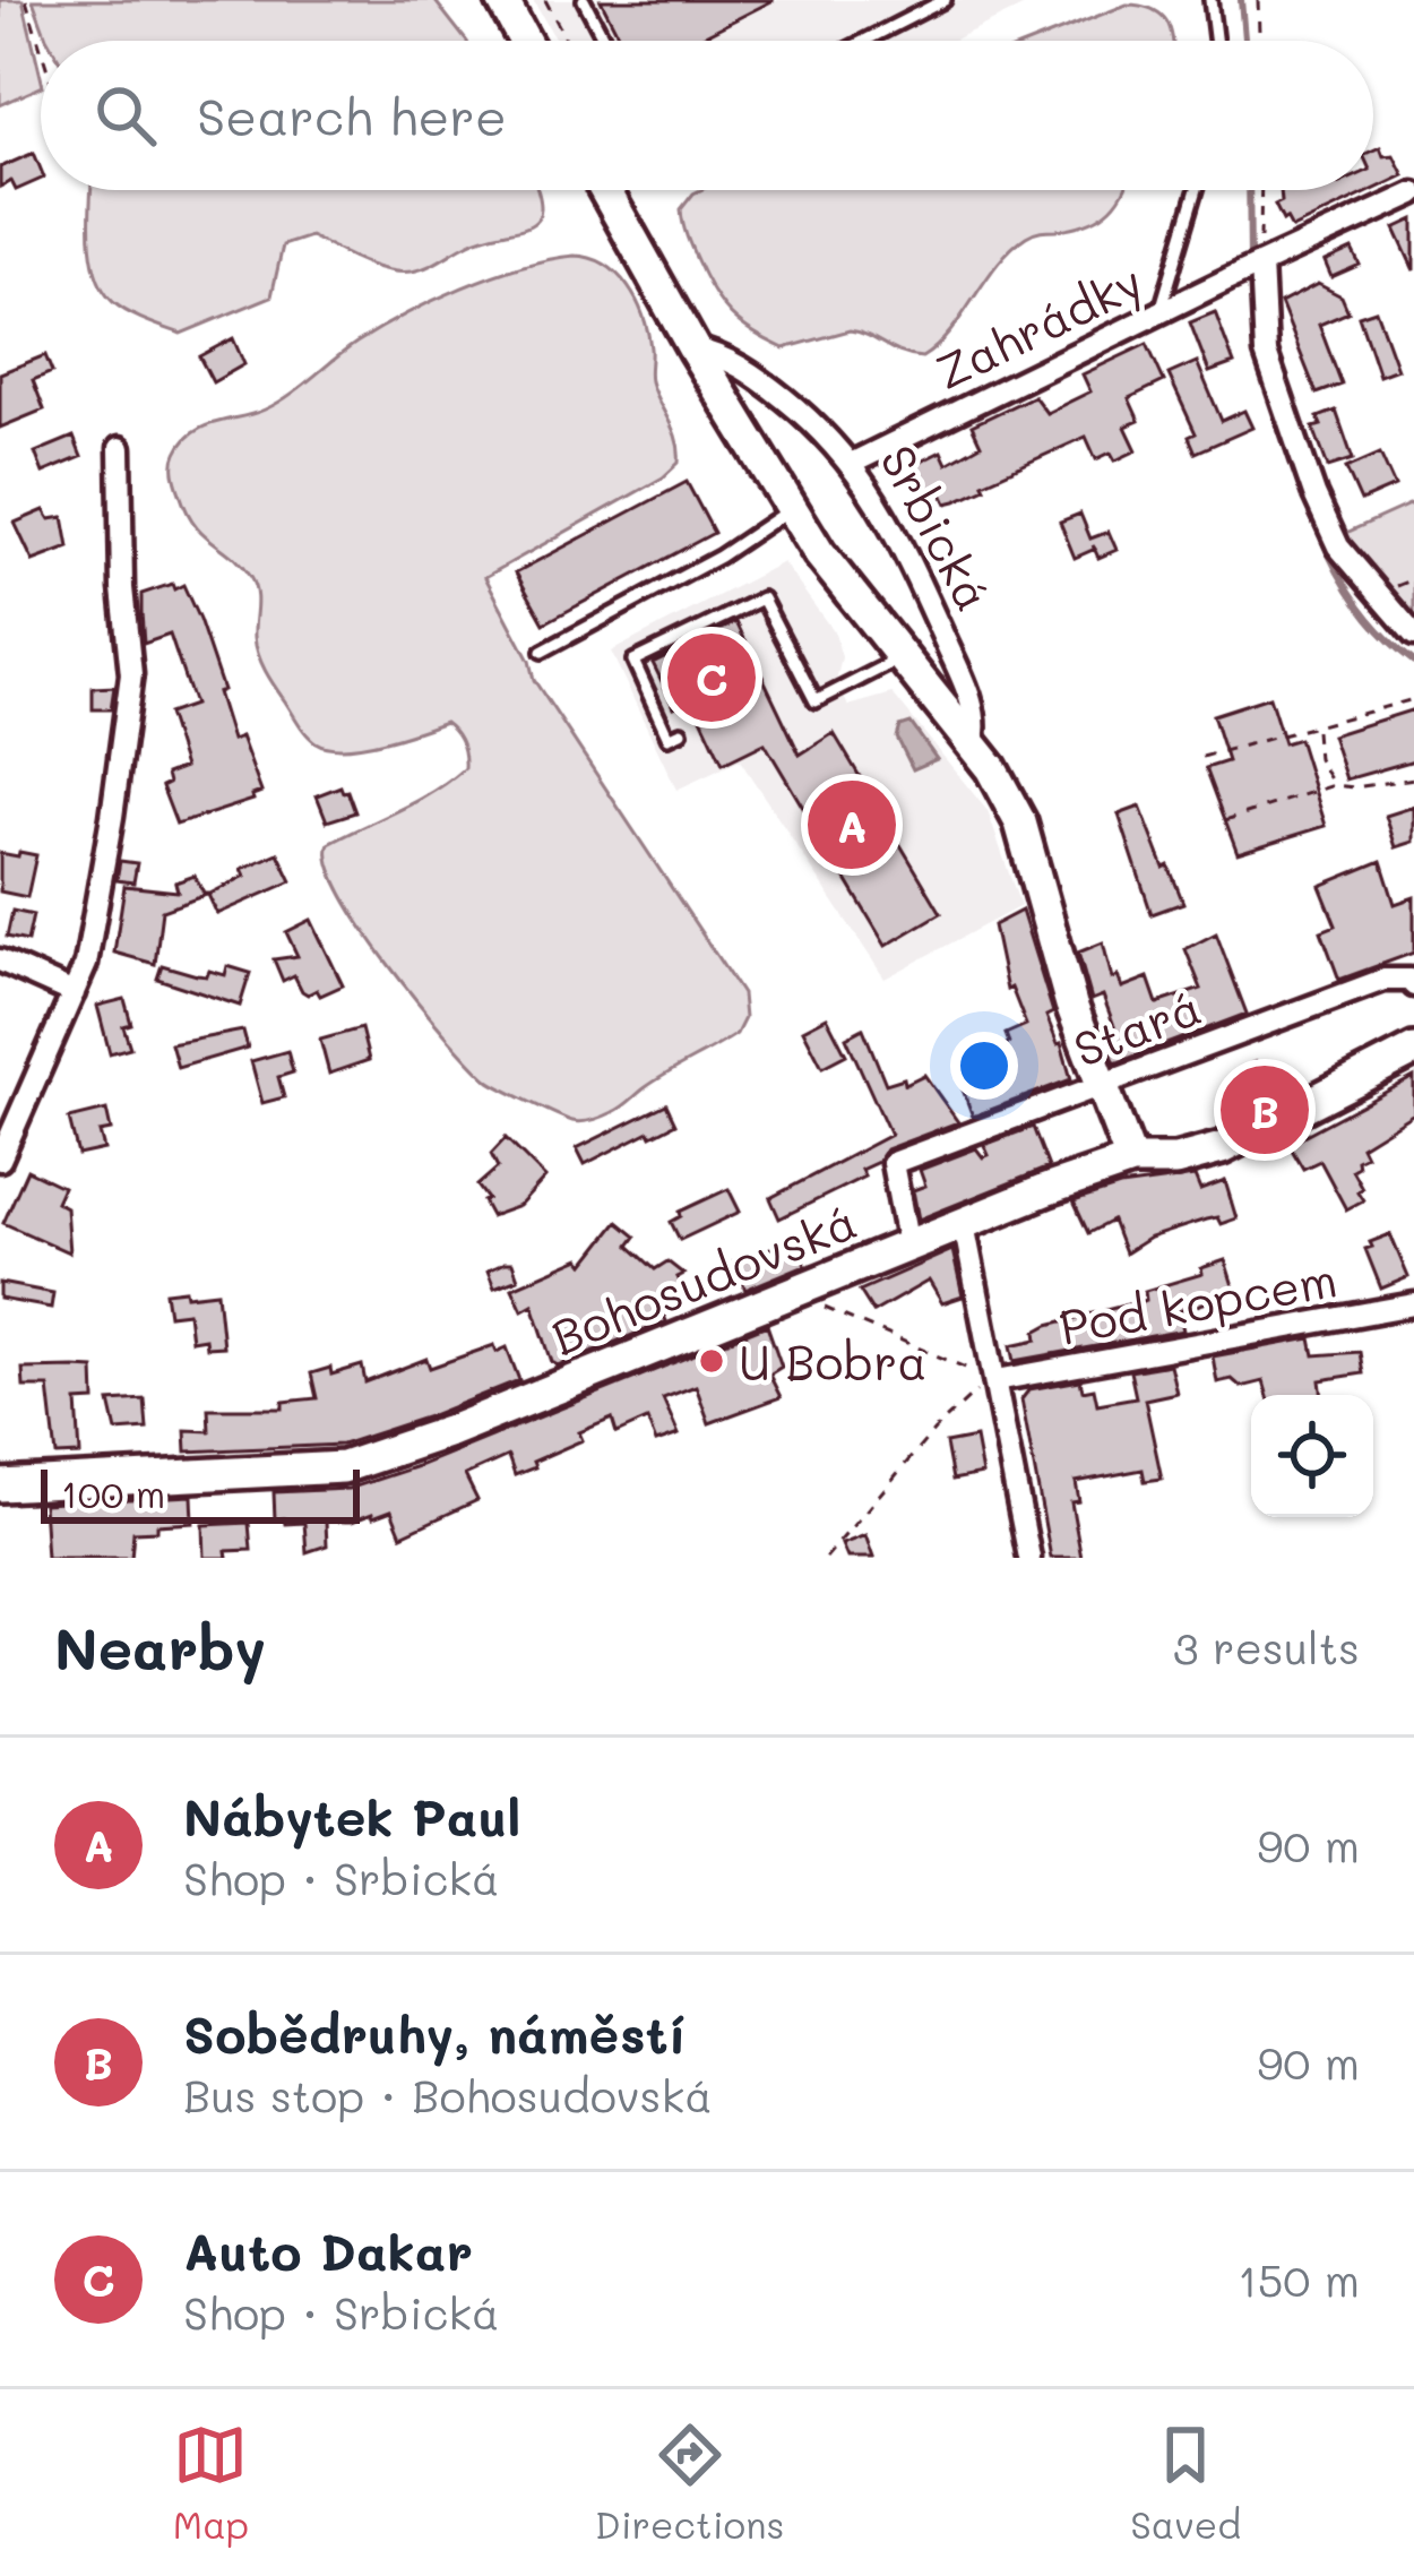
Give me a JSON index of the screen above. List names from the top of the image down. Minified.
{"streets":{"street":["Zahrádky","Srbická","Stará","Bohosudovská","Pod kopcem"]},"crossings":[["Zahrádky","Srbická"],["Srbická","Stará"],["Srbická","Bohosudovská"],["Stará","Bohosudovská"]],"places":["U Bobra"],"scale_bar":"100 m","page":{"search":"Search here","pins":["C","A","B"],"scale":"100 m","heading":["Nearby","3 results"],"list":[{"mark":"A","name":"Nábytek Paul","note":"Shop · Srbická","value":"90 m"},{"mark":"B","name":"Sobědruhy, náměstí","note":"Bus stop · Bohosudovská","value":"90 m"},{"mark":"C","name":"Auto Dakar","note":"Shop · Srbická","value":"150 m"}],"nav":["Map","Directions","Saved"]}}
